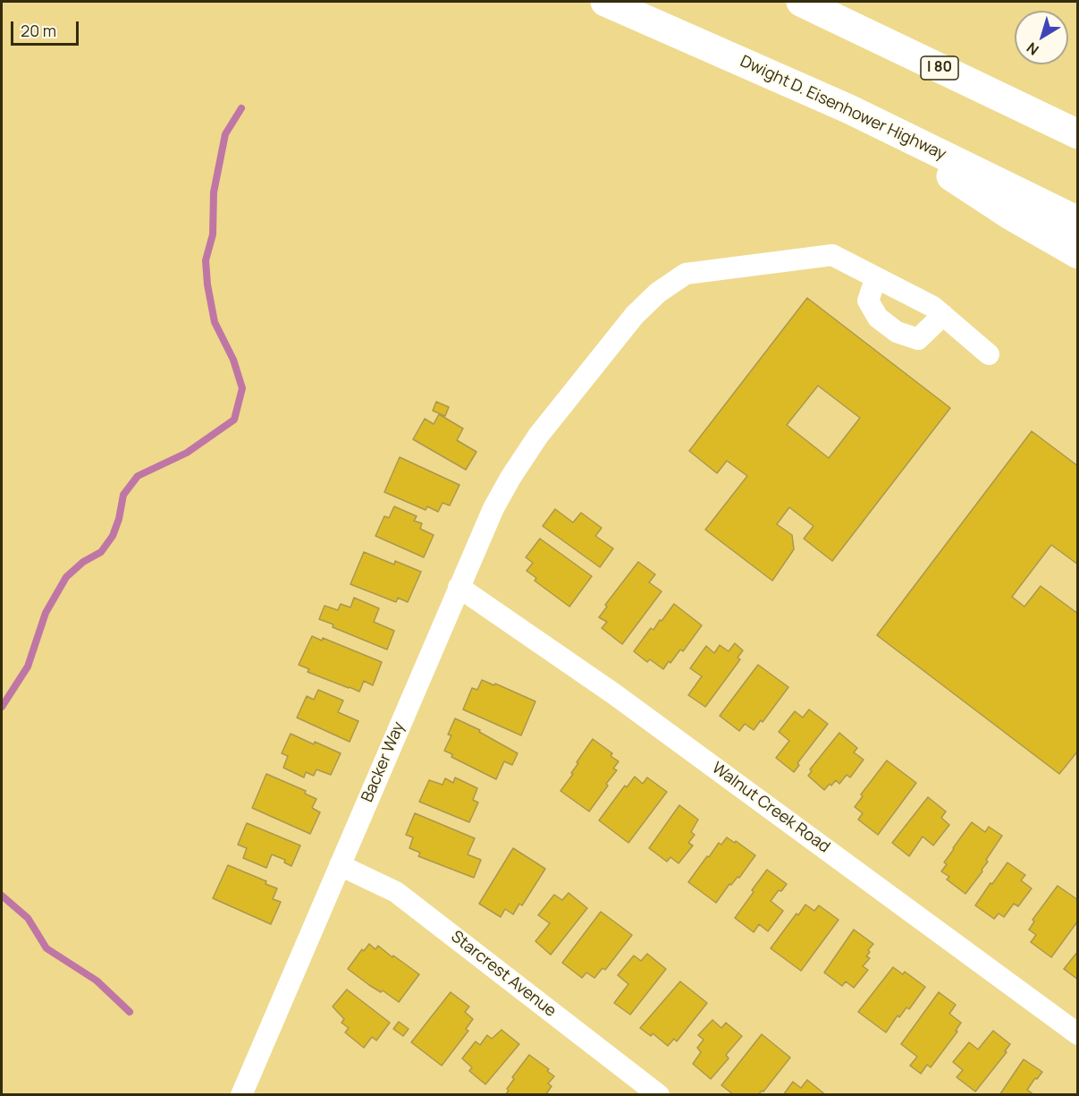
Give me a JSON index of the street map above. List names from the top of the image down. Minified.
{"streets":{"highway":["I 80","Dwight D. Eisenhower Highway"],"street":["Backer Way","Walnut Creek Road","Starcrest Avenue"]},"crossings":[["Backer Way","Walnut Creek Road"],["Backer Way","Starcrest Avenue"]],"scale_bar":"20 m","north":"bottom left"}
